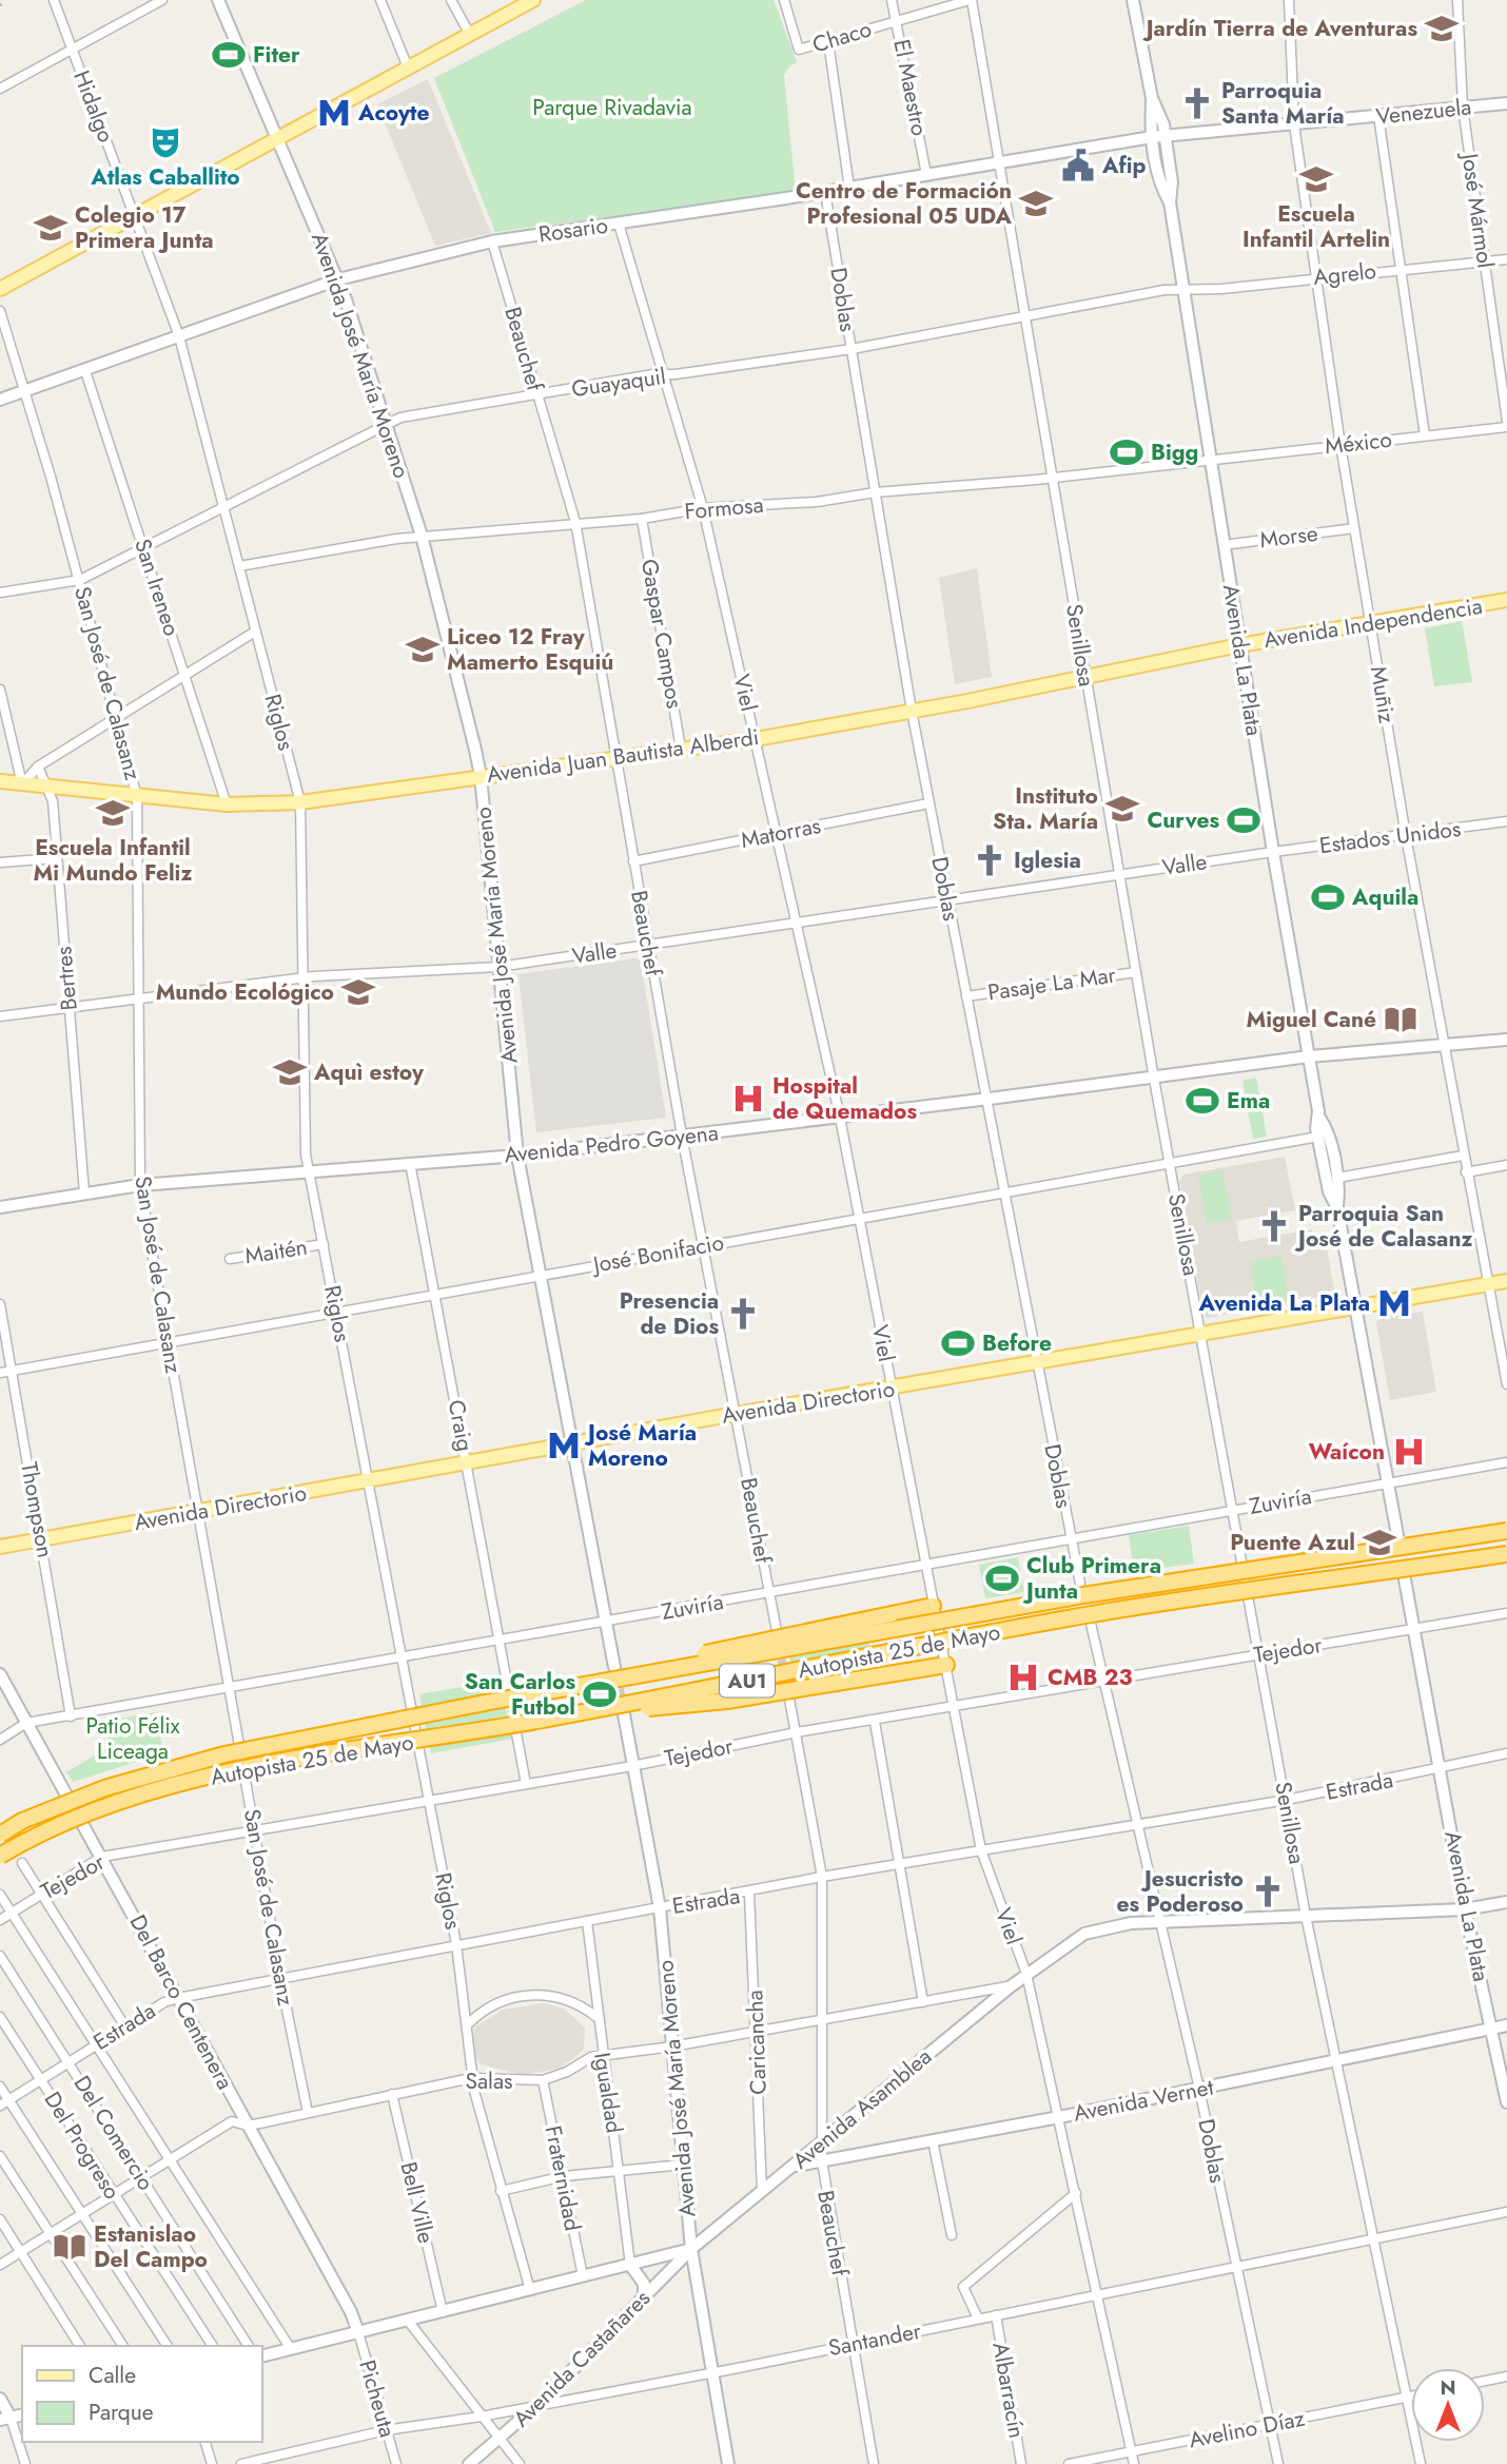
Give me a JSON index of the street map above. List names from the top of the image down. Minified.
{"streets":{"highway":["Autopista 25 de Mayo","AU1"],"main road":["Venezuela","Rosario","Avenida José María Moreno","Avenida Independencia","Avenida La Plata","Avenida Juan Bautista Alberdi","Avenida Pedro Goyena","Avenida Directorio","Del Barco Centenera","Avenida Vernet","Avenida Asamblea","Avenida Castañares"],"street":["Chaco","El Maestro","Hidalgo","José Mármol","Agrelo","Doblas","Beauchef","Guayaquil","México","Formosa","Morse","San Ireneo","Gaspar Campos","Senillosa","San José de Calasanz","Viel","Muñiz","Riglos","Matorras","Estados Unidos","Valle","Bertres","Pasaje La Mar","Maitén","José Bonifacio","Craig","Zuviría","Thompson","Tejedor","Estrada","Caricancha","Salas","Igualdad","Del Comercio","Del Progreso","Fraternidad","Bell Ville","Santander","Albarracín","Picheuta","Avelino Díaz"]},"crossings":[["Chaco","El Maestro"],["Chaco","Senillosa"],["El Maestro","Rosario"],["Hidalgo","Rosario"],["Hidalgo","Riglos"],["Venezuela","José Mármol"],["Venezuela","Rosario"],["Venezuela","Avenida La Plata"],["Venezuela","Muñiz"],["José Mármol","Agrelo"],["Rosario","Doblas"],["Rosario","Beauchef"],["Rosario","Avenida José María Moreno"],["Rosario","San Ireneo"],["Rosario","Senillosa"],["Rosario","Avenida La Plata"],["Rosario","San José de Calasanz"],["Rosario","Viel"],["Rosario","Riglos"],["Agrelo","Guayaquil"],["Agrelo","Avenida La Plata"],["Agrelo","Muñiz"],["Doblas","Guayaquil"],["Doblas","Formosa"],["Doblas","Avenida Juan Bautista Alberdi"],["Doblas","Matorras"],["Doblas","Valle"],["Doblas","Pasaje La Mar"],["Doblas","Avenida Pedro Goyena"],["Doblas","José Bonifacio"],["Doblas","Avenida Directorio"],["Doblas","Zuviría"],["Doblas","Tejedor"],["Doblas","Estrada"],["Doblas","Avenida Vernet"],["Doblas","Avenida Asamblea"],["Doblas","Santander"],["Doblas","Avelino Díaz"],["Beauchef","Guayaquil"],["Beauchef","Formosa"],["Beauchef","Avenida Juan Bautista Alberdi"],["Beauchef","Matorras"],["Beauchef","Valle"],["Beauchef","Avenida Pedro Goyena"],["Beauchef","José Bonifacio"],["Beauchef","Avenida Directorio"],["Beauchef","Zuviría"],["Beauchef","Tejedor"],["Beauchef","Estrada"],["Beauchef","Salas"],["Beauchef","Avenida Vernet"],["Beauchef","Avenida Asamblea"],["Beauchef","Santander"],["Avenida José María Moreno","Guayaquil"],["Avenida José María Moreno","Formosa"],["Avenida José María Moreno","Avenida Juan Bautista Alberdi"],["Avenida José María Moreno","Valle"],["Avenida José María Moreno","Avenida Pedro Goyena"],["Avenida José María Moreno","José Bonifacio"],["Avenida José María Moreno","Avenida Directorio"],["Avenida José María Moreno","Zuviría"],["Avenida José María Moreno","Tejedor"],["Avenida José María Moreno","Estrada"],["Avenida José María Moreno","Salas"],["Avenida José María Moreno","Avenida Asamblea"],["Avenida José María Moreno","Santander"],["Avenida José María Moreno","Avenida Castañares"],["Guayaquil","San Ireneo"],["Guayaquil","Senillosa"],["Guayaquil","Avenida La Plata"],["Guayaquil","San José de Calasanz"],["Guayaquil","Viel"],["Guayaquil","Riglos"],["México","Formosa"],["México","Avenida La Plata"],["México","Muñiz"],["Formosa","Gaspar Campos"],["Formosa","Senillosa"],["Formosa","Avenida La Plata"],["Formosa","Viel"],["Formosa","Riglos"],["Morse","Avenida La Plata"],["Morse","Muñiz"],["San Ireneo","Avenida Juan Bautista Alberdi"],["Avenida Independencia","Avenida La Plata"],["Avenida Independencia","Muñiz"],["Avenida Independencia","Avenida Juan Bautista Alberdi"],["Gaspar Campos","Avenida Juan Bautista Alberdi"],["Senillosa","Avenida Juan Bautista Alberdi"],["Senillosa","Valle"],["Senillosa","Pasaje La Mar"],["Senillosa","Avenida Pedro Goyena"],["Senillosa","José Bonifacio"],["Senillosa","Avenida Directorio"],["Senillosa","Zuviría"],["Senillosa","Tejedor"],["Senillosa","Estrada"],["Senillosa","Avenida Vernet"],["Senillosa","Avenida Asamblea"],["Senillosa","Santander"],["Senillosa","Avelino Díaz"],["Avenida La Plata","Avenida Juan Bautista Alberdi"],["Avenida La Plata","Estados Unidos"],["Avenida La Plata","Valle"],["Avenida La Plata","Avenida Pedro Goyena"],["Avenida La Plata","José Bonifacio"],["Avenida La Plata","Avenida Directorio"],["Avenida La Plata","Zuviría"],["Avenida La Plata","Tejedor"],["Avenida La Plata","Estrada"],["Avenida La Plata","Avenida Vernet"],["Avenida La Plata","Avenida Asamblea"],["San José de Calasanz","Avenida Juan Bautista Alberdi"],["San José de Calasanz","Valle"],["San José de Calasanz","Avenida Pedro Goyena"],["San José de Calasanz","José Bonifacio"],["San José de Calasanz","Avenida Directorio"],["San José de Calasanz","Zuviría"],["San José de Calasanz","Tejedor"],["San José de Calasanz","Estrada"],["San José de Calasanz","Salas"],["Viel","Avenida Juan Bautista Alberdi"],["Viel","Matorras"],["Viel","Valle"],["Viel","Avenida Pedro Goyena"],["Viel","José Bonifacio"],["Viel","Avenida Directorio"],["Viel","Zuviría"],["Viel","Tejedor"],["Viel","Estrada"],["Viel","Avenida Vernet"],["Viel","Avenida Asamblea"],["Viel","Santander"],["Viel","Avelino Díaz"],["Muñiz","Estados Unidos"],["Muñiz","Avenida Pedro Goyena"],["Muñiz","Avenida Directorio"],["Riglos","Avenida Juan Bautista Alberdi"],["Riglos","Valle"],["Riglos","Avenida Pedro Goyena"],["Riglos","Maitén"],["Riglos","José Bonifacio"],["Riglos","Avenida Directorio"],["Riglos","Zuviría"],["Riglos","Tejedor"],["Riglos","Estrada"],["Riglos","Salas"],["Riglos","Avenida Asamblea"],["Avenida Juan Bautista Alberdi","Bertres"],["Estados Unidos","Valle"],["Valle","Bertres"],["Bertres","Avenida Pedro Goyena"],["Avenida Pedro Goyena","Craig"],["José Bonifacio","Craig"],["José Bonifacio","Thompson"],["Avenida Directorio","Craig"],["Avenida Directorio","Thompson"],["Craig","Zuviría"],["Zuviría","Thompson"],["Zuviría","Del Barco Centenera"],["Tejedor","Del Barco Centenera"],["Estrada","Del Barco Centenera"],["Estrada","Caricancha"],["Estrada","Igualdad"],["Estrada","Del Comercio"],["Estrada","Del Progreso"],["Del Barco Centenera","Salas"],["Del Barco Centenera","Avenida Asamblea"],["Del Barco Centenera","Picheuta"],["Caricancha","Salas"],["Caricancha","Avenida Asamblea"],["Salas","Igualdad"],["Salas","Avenida Asamblea"],["Salas","Del Comercio"],["Salas","Del Progreso"],["Salas","Fraternidad"],["Salas","Bell Ville"],["Igualdad","Avenida Asamblea"],["Avenida Vernet","Avenida Asamblea"],["Avenida Asamblea","Fraternidad"],["Avenida Asamblea","Bell Ville"],["Avenida Asamblea","Avenida Castañares"],["Avenida Asamblea","Picheuta"],["Santander","Avenida Castañares"],["Santander","Albarracín"],["Santander","Picheuta"]],"parks":["Parque Rivadavia","Patio Félix Liceaga"],"places":{"school or university":["Jardín Tierra de Aventuras","Escuela Infantil Artelin","Centro de Formación Profesional 05 UDA","Colegio 17 Primera Junta","Liceo 12 Fray Mamerto Esquiú","Instituto Sta. María","Escuela Infantil Mi Mundo Feliz","Mundo Ecológico","Aquì estoy","Puente Azul"],"sports":["Fiter","Bigg","Curves","Aquila","Ema","Before","Club Primera Junta","San Carlos Futbol"],"church":["Parroquia Santa María","Iglesia","Parroquia San José de Calasanz","Presencia de Dios","Jesucristo es Poderoso"],"metro station":["Acoyte","Avenida La Plata","José María Moreno"],"theatre":["Atlas Caballito"],"public building":["Afip"],"library":["Miguel Cané","Estanislao Del Campo"],"hospital":["Hospital de Quemados","Waícon","CMB 23"]},"legend":["Calle","Parque"],"north":"top"}
